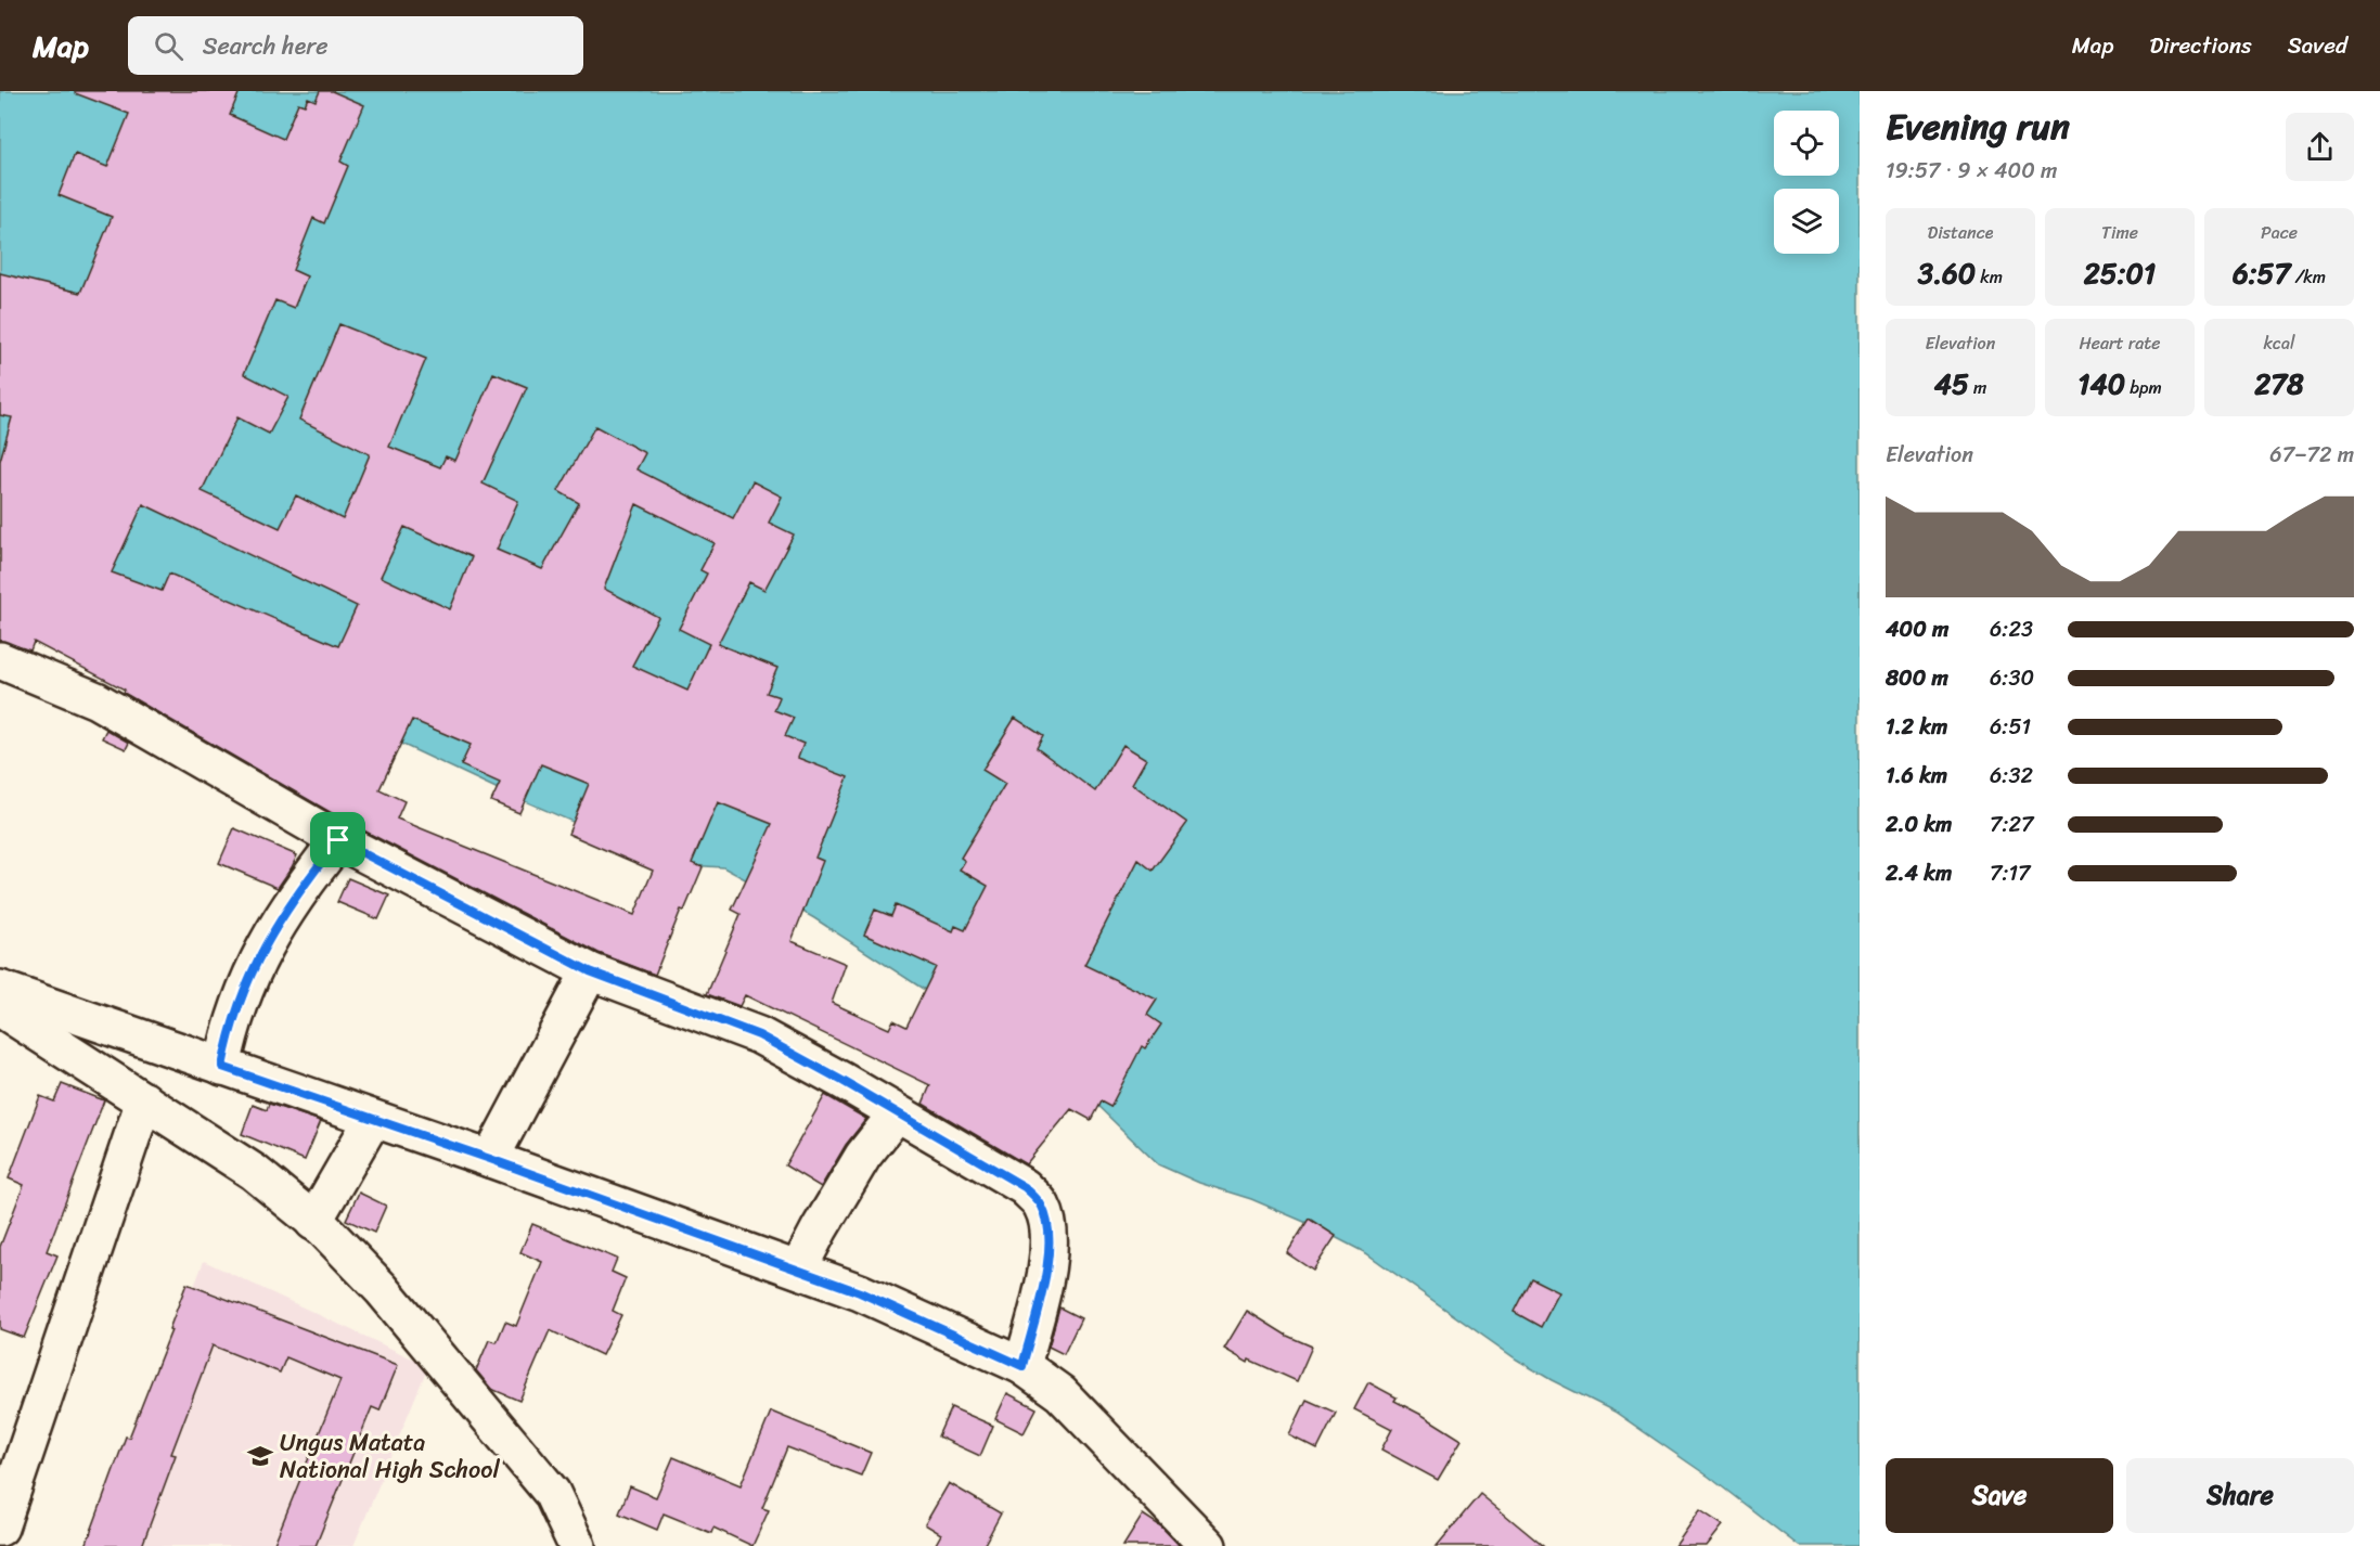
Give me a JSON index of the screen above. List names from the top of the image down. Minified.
{"places":{"school or university":["Ungus Matata National High School"]},"page":{"header":"Map","search":"Search here","nav":["Map","Directions","Saved"],"heading":["Evening run","19:57 · 9 × 400 m"],"stats":[["Distance","3.60 km"],["Time","25:01"],["Pace","6:57 /km"],["Elevation","45 m"],["Heart rate","140 bpm"],["kcal","278"]],"chart":["Elevation","67–72 m"],"list":[{"name":"400 m","note":"6:23"},{"name":"800 m","note":"6:30"},{"name":"1.2 km","note":"6:51"},{"name":"1.6 km","note":"6:32"},{"name":"2.0 km","note":"7:27"},{"name":"2.4 km","note":"7:17"}],"buttons":["Save","Share"]}}
